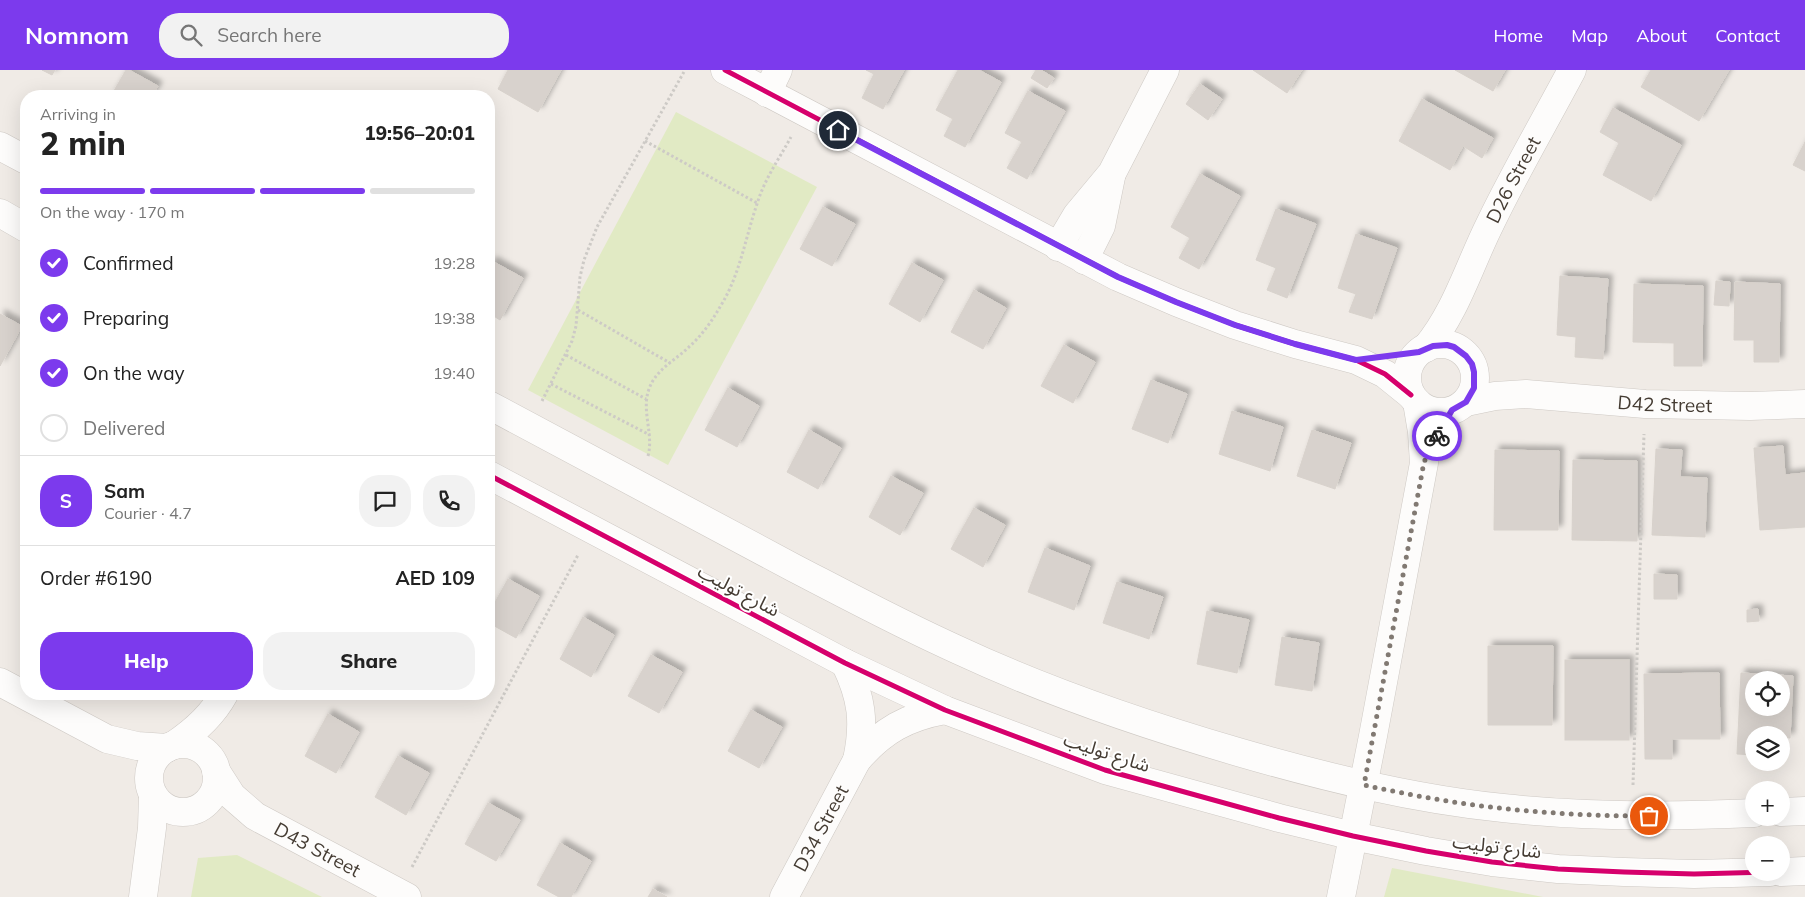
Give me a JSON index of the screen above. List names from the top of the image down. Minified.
{"streets":{"street":["D26 Street","D42 Street","شارع توليب","D34 Street","D43 Street"]},"crossings":[["D26 Street","D42 Street"],["شارع توليب","D34 Street"]],"page":{"header":"Nomnom","search":"Search here","nav":["Home","Map","About","Contact"],"heading":["2 min","Arriving in","19:56–20:01"],"panel":["Sam","Courier · 4.7","Order #6190","AED 109"],"bar":"On the way · 170 m","list":[["Confirmed","19:28"],["Preparing","19:38"],["On the way","19:40"],"Delivered"],"round":"S","buttons":["Help","Share"],"map_buttons":["+","−"]}}
